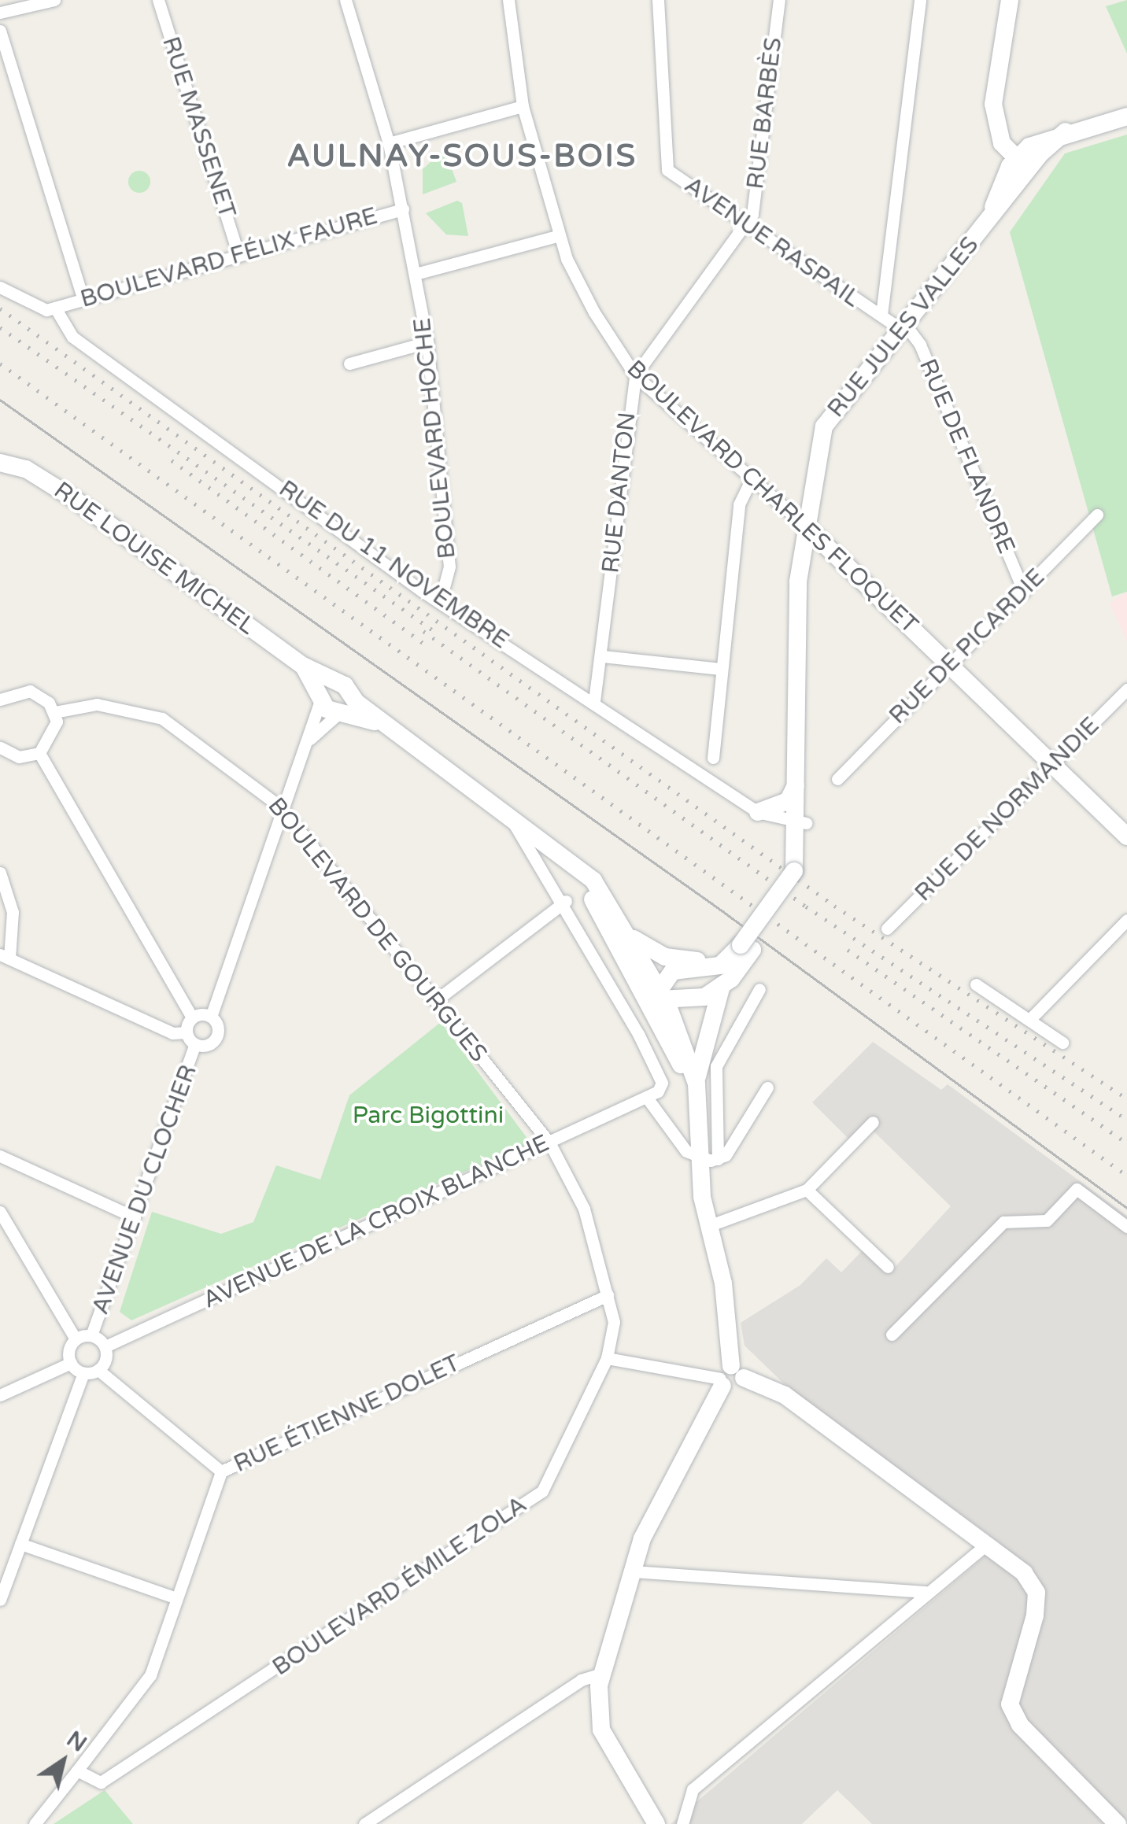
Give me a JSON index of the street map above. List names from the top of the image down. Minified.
{"streets":{"street":["RUE BARBÈS","RUE MASSENET","AVENUE RASPAIL","BOULEVARD FÉLIX FAURE","RUE JULES VALLES","BOULEVARD HOCHE","RUE DE FLANDRE","RUE DANTON","BOULEVARD CHARLES FLOQUET","RUE LOUISE MICHEL","RUE DU 11 NOVEMBRE","RUE DE PICARDIE","RUE DE NORMANDIE","BOULEVARD DE GOURGUES","AVENUE DU CLOCHER","AVENUE DE LA CROIX BLANCHE","RUE ÉTIENNE DOLET","BOULEVARD ÉMILE ZOLA"]},"crossings":[["RUE BARBÈS","AVENUE RASPAIL"],["RUE BARBÈS","RUE DANTON"],["RUE MASSENET","BOULEVARD FÉLIX FAURE"],["AVENUE RASPAIL","RUE JULES VALLES"],["AVENUE RASPAIL","RUE DE FLANDRE"],["AVENUE RASPAIL","RUE DANTON"],["BOULEVARD FÉLIX FAURE","BOULEVARD HOCHE"],["BOULEVARD FÉLIX FAURE","RUE DU 11 NOVEMBRE"],["RUE JULES VALLES","RUE DE FLANDRE"],["RUE JULES VALLES","BOULEVARD CHARLES FLOQUET"],["RUE JULES VALLES","RUE DU 11 NOVEMBRE"],["BOULEVARD HOCHE","RUE DU 11 NOVEMBRE"],["RUE DE FLANDRE","RUE DE PICARDIE"],["RUE DANTON","BOULEVARD CHARLES FLOQUET"],["RUE DANTON","RUE DU 11 NOVEMBRE"],["BOULEVARD CHARLES FLOQUET","RUE DE PICARDIE"],["BOULEVARD CHARLES FLOQUET","RUE DE NORMANDIE"],["RUE LOUISE MICHEL","AVENUE DE LA CROIX BLANCHE"],["BOULEVARD DE GOURGUES","AVENUE DE LA CROIX BLANCHE"],["BOULEVARD DE GOURGUES","BOULEVARD ÉMILE ZOLA"],["AVENUE DU CLOCHER","AVENUE DE LA CROIX BLANCHE"],["AVENUE DE LA CROIX BLANCHE","BOULEVARD ÉMILE ZOLA"],["RUE ÉTIENNE DOLET","BOULEVARD ÉMILE ZOLA"]],"districts":["AULNAY-SOUS-BOIS"],"parks":["Parc Bigottini"],"north":"top right"}
